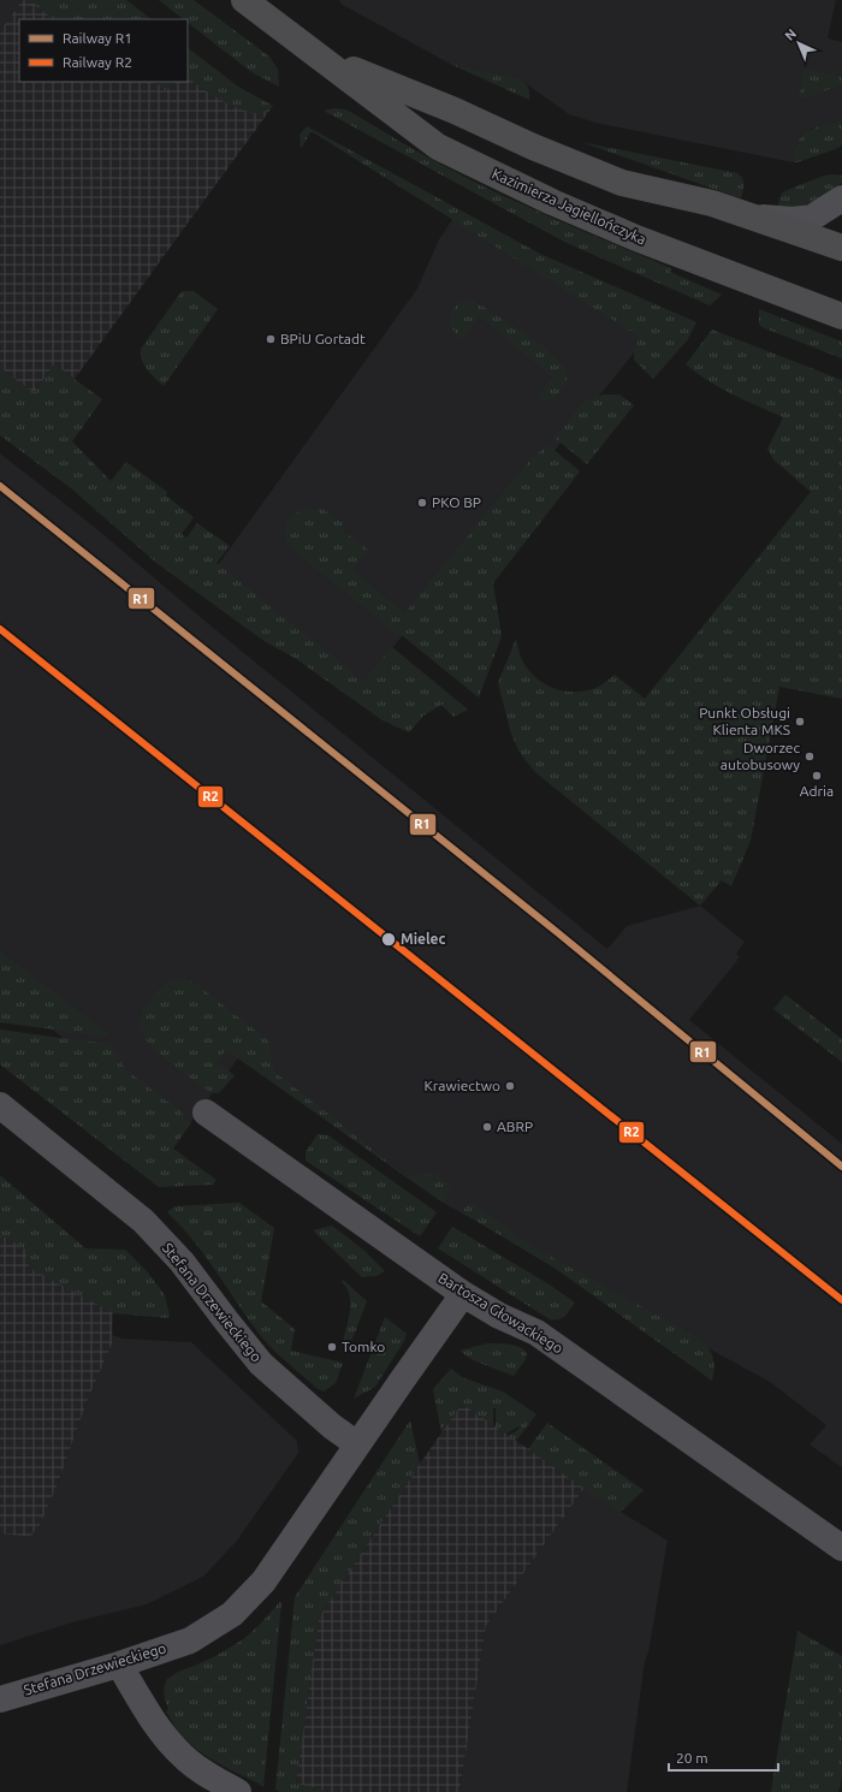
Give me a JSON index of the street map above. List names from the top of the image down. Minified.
{"streets":{"main road":["Kazimierza Jagiellończyka"],"street":["Stefana Drzewieckiego","Bartosza Głowackiego"]},"crossings":[["Stefana Drzewieckiego","Bartosza Głowackiego"]],"places":["BPiU Gortadt","PKO BP","Punkt Obsługi Klienta MKS","Dworzec autobusowy","Adria","Mielec","Krawiectwo","ABRP","Tomko"],"lines":["rail line R1","rail line R2"],"legend":["Railway R1","Railway R2"],"scale_bar":"20 m","north":"top left"}
